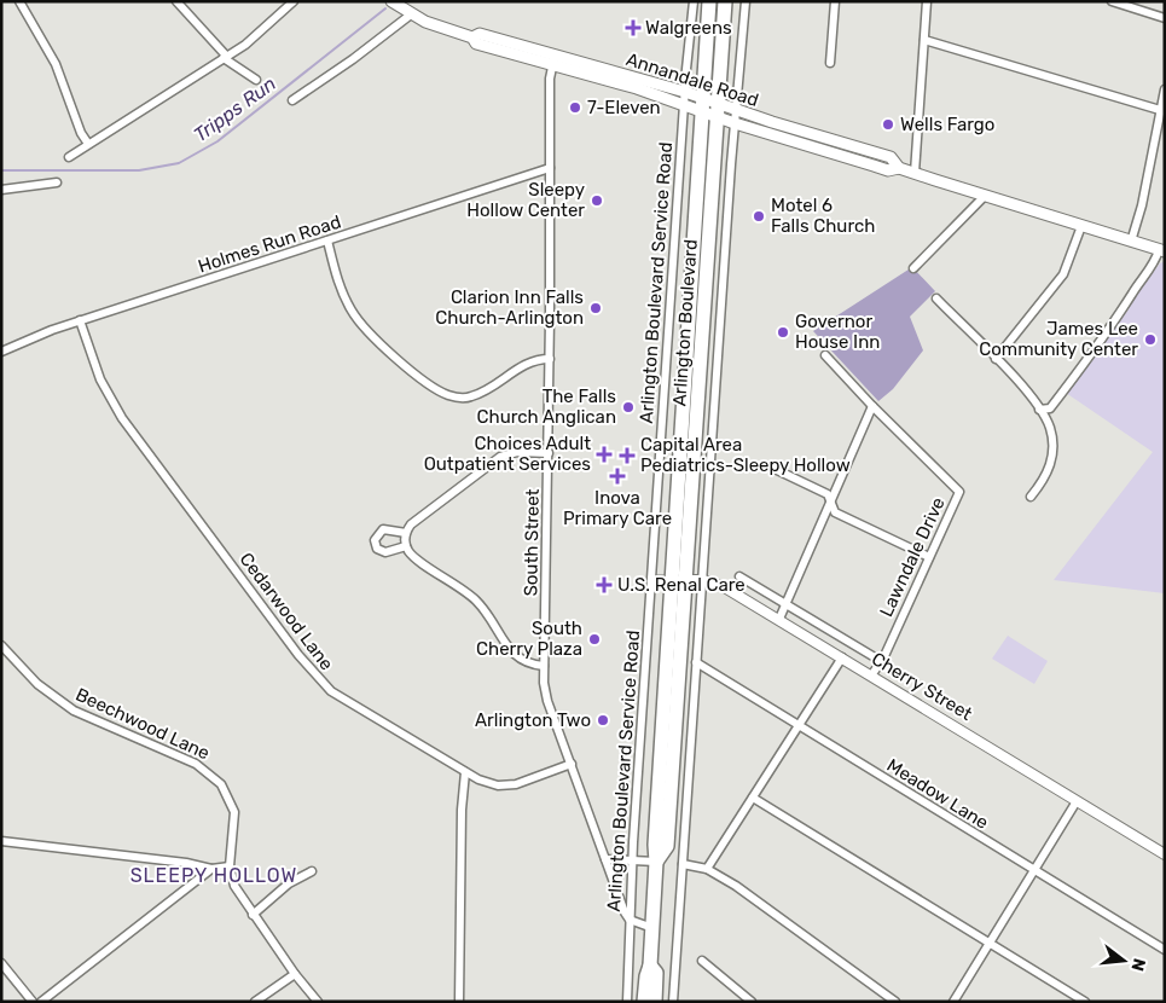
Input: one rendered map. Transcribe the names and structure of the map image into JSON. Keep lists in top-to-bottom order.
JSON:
{
  "streets": {
    "highway": ["Arlington Boulevard"],
    "main road": ["Annandale Road"],
    "street": [
      "Holmes Run Road",
      "Arlington Boulevard Service Road",
      "South Street",
      "Lawndale Drive",
      "Cedarwood Lane",
      "Cherry Street",
      "Beechwood Lane",
      "Meadow Lane"
    ]
  },
  "crossings": [
    ["Annandale Road", "Arlington Boulevard Service Road"],
    ["Annandale Road", "Arlington Boulevard"],
    ["Annandale Road", "South Street"],
    ["Holmes Run Road", "South Street"],
    ["Holmes Run Road", "Cedarwood Lane"],
    ["Arlington Boulevard Service Road", "South Street"],
    ["Arlington Boulevard Service Road", "Cherry Street"],
    ["Arlington Boulevard", "Cherry Street"],
    ["South Street", "Cedarwood Lane"],
    ["Lawndale Drive", "Cherry Street"]
  ],
  "districts": ["SLEEPY HOLLOW"],
  "water": ["Tripps Run"],
  "places": {
    "health": [
      "Walgreens",
      "Choices Adult Outpatient Services",
      "Capital Area Pediatrics-Sleepy Hollow",
      "Inova Primary Care",
      "U.S. Renal Care"
    ],
    "other": [
      "7-Eleven",
      "Wells Fargo",
      "Sleepy Hollow Center",
      "Motel 6 Falls Church",
      "Clarion Inn Falls Church-Arlington",
      "Governor House Inn",
      "James Lee Community Center",
      "The Falls Church Anglican",
      "South Cherry Plaza",
      "Arlington Two"
    ]
  },
  "north": "right"
}
